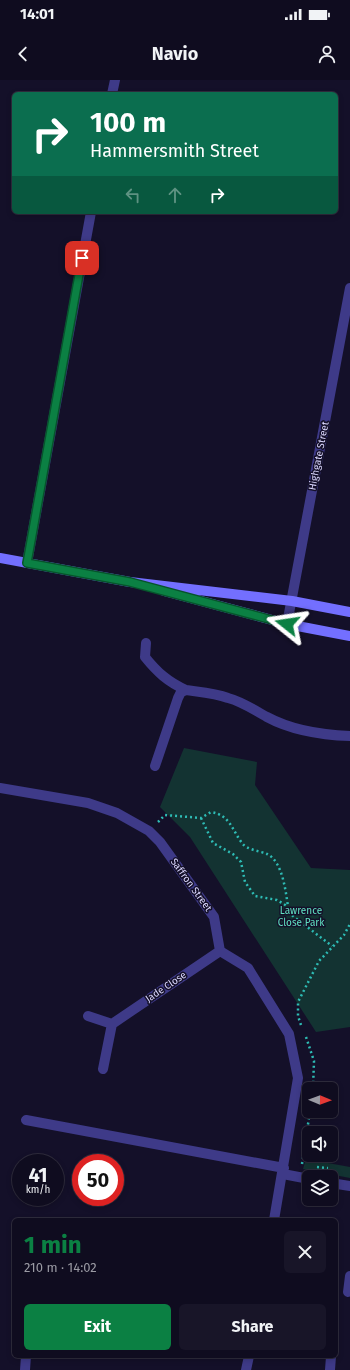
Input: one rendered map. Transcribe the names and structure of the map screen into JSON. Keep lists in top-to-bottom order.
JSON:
{
  "streets": {
    "street": ["Highgate Street", "Saffron Street", "Jade Close"]
  },
  "crossings": [
    ["Saffron Street", "Jade Close"]
  ],
  "parks": ["Lawrence Close Park"],
  "north": "right",
  "page": {
    "status": "14:01",
    "header": "Navio",
    "turn": ["100 m", "Hammersmith Street"],
    "speed": "41 km/h",
    "limit": "50",
    "heading": ["1 min", "210 m · 14:02"],
    "buttons": ["Exit", "Share"]
  }
}
